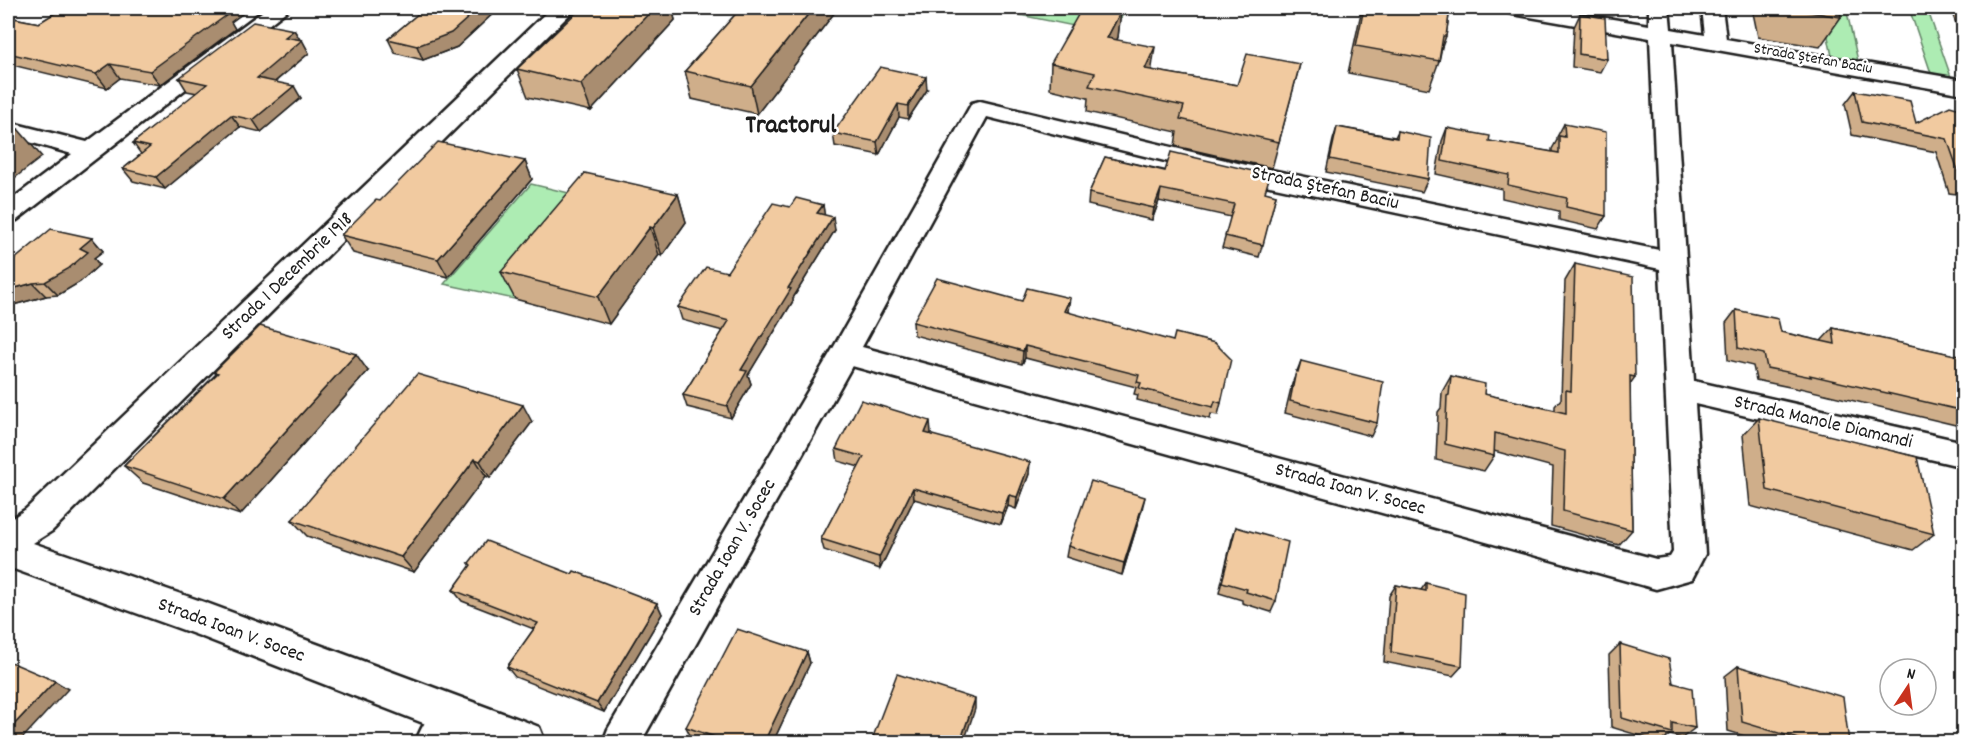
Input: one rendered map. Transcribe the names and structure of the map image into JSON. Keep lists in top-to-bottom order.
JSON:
{
  "streets": {
    "street": [
      "Strada Ștefan Baciu",
      "Strada 1 Decembrie 1918",
      "Strada Manole Diamandi",
      "Strada Ioan V. Socec"
    ]
  },
  "crossings": [
    ["Strada Ștefan Baciu", "Strada Ioan V. Socec"],
    ["Strada Manole Diamandi", "Strada Ioan V. Socec"]
  ],
  "districts": ["Tractorul"],
  "north": "top"
}
